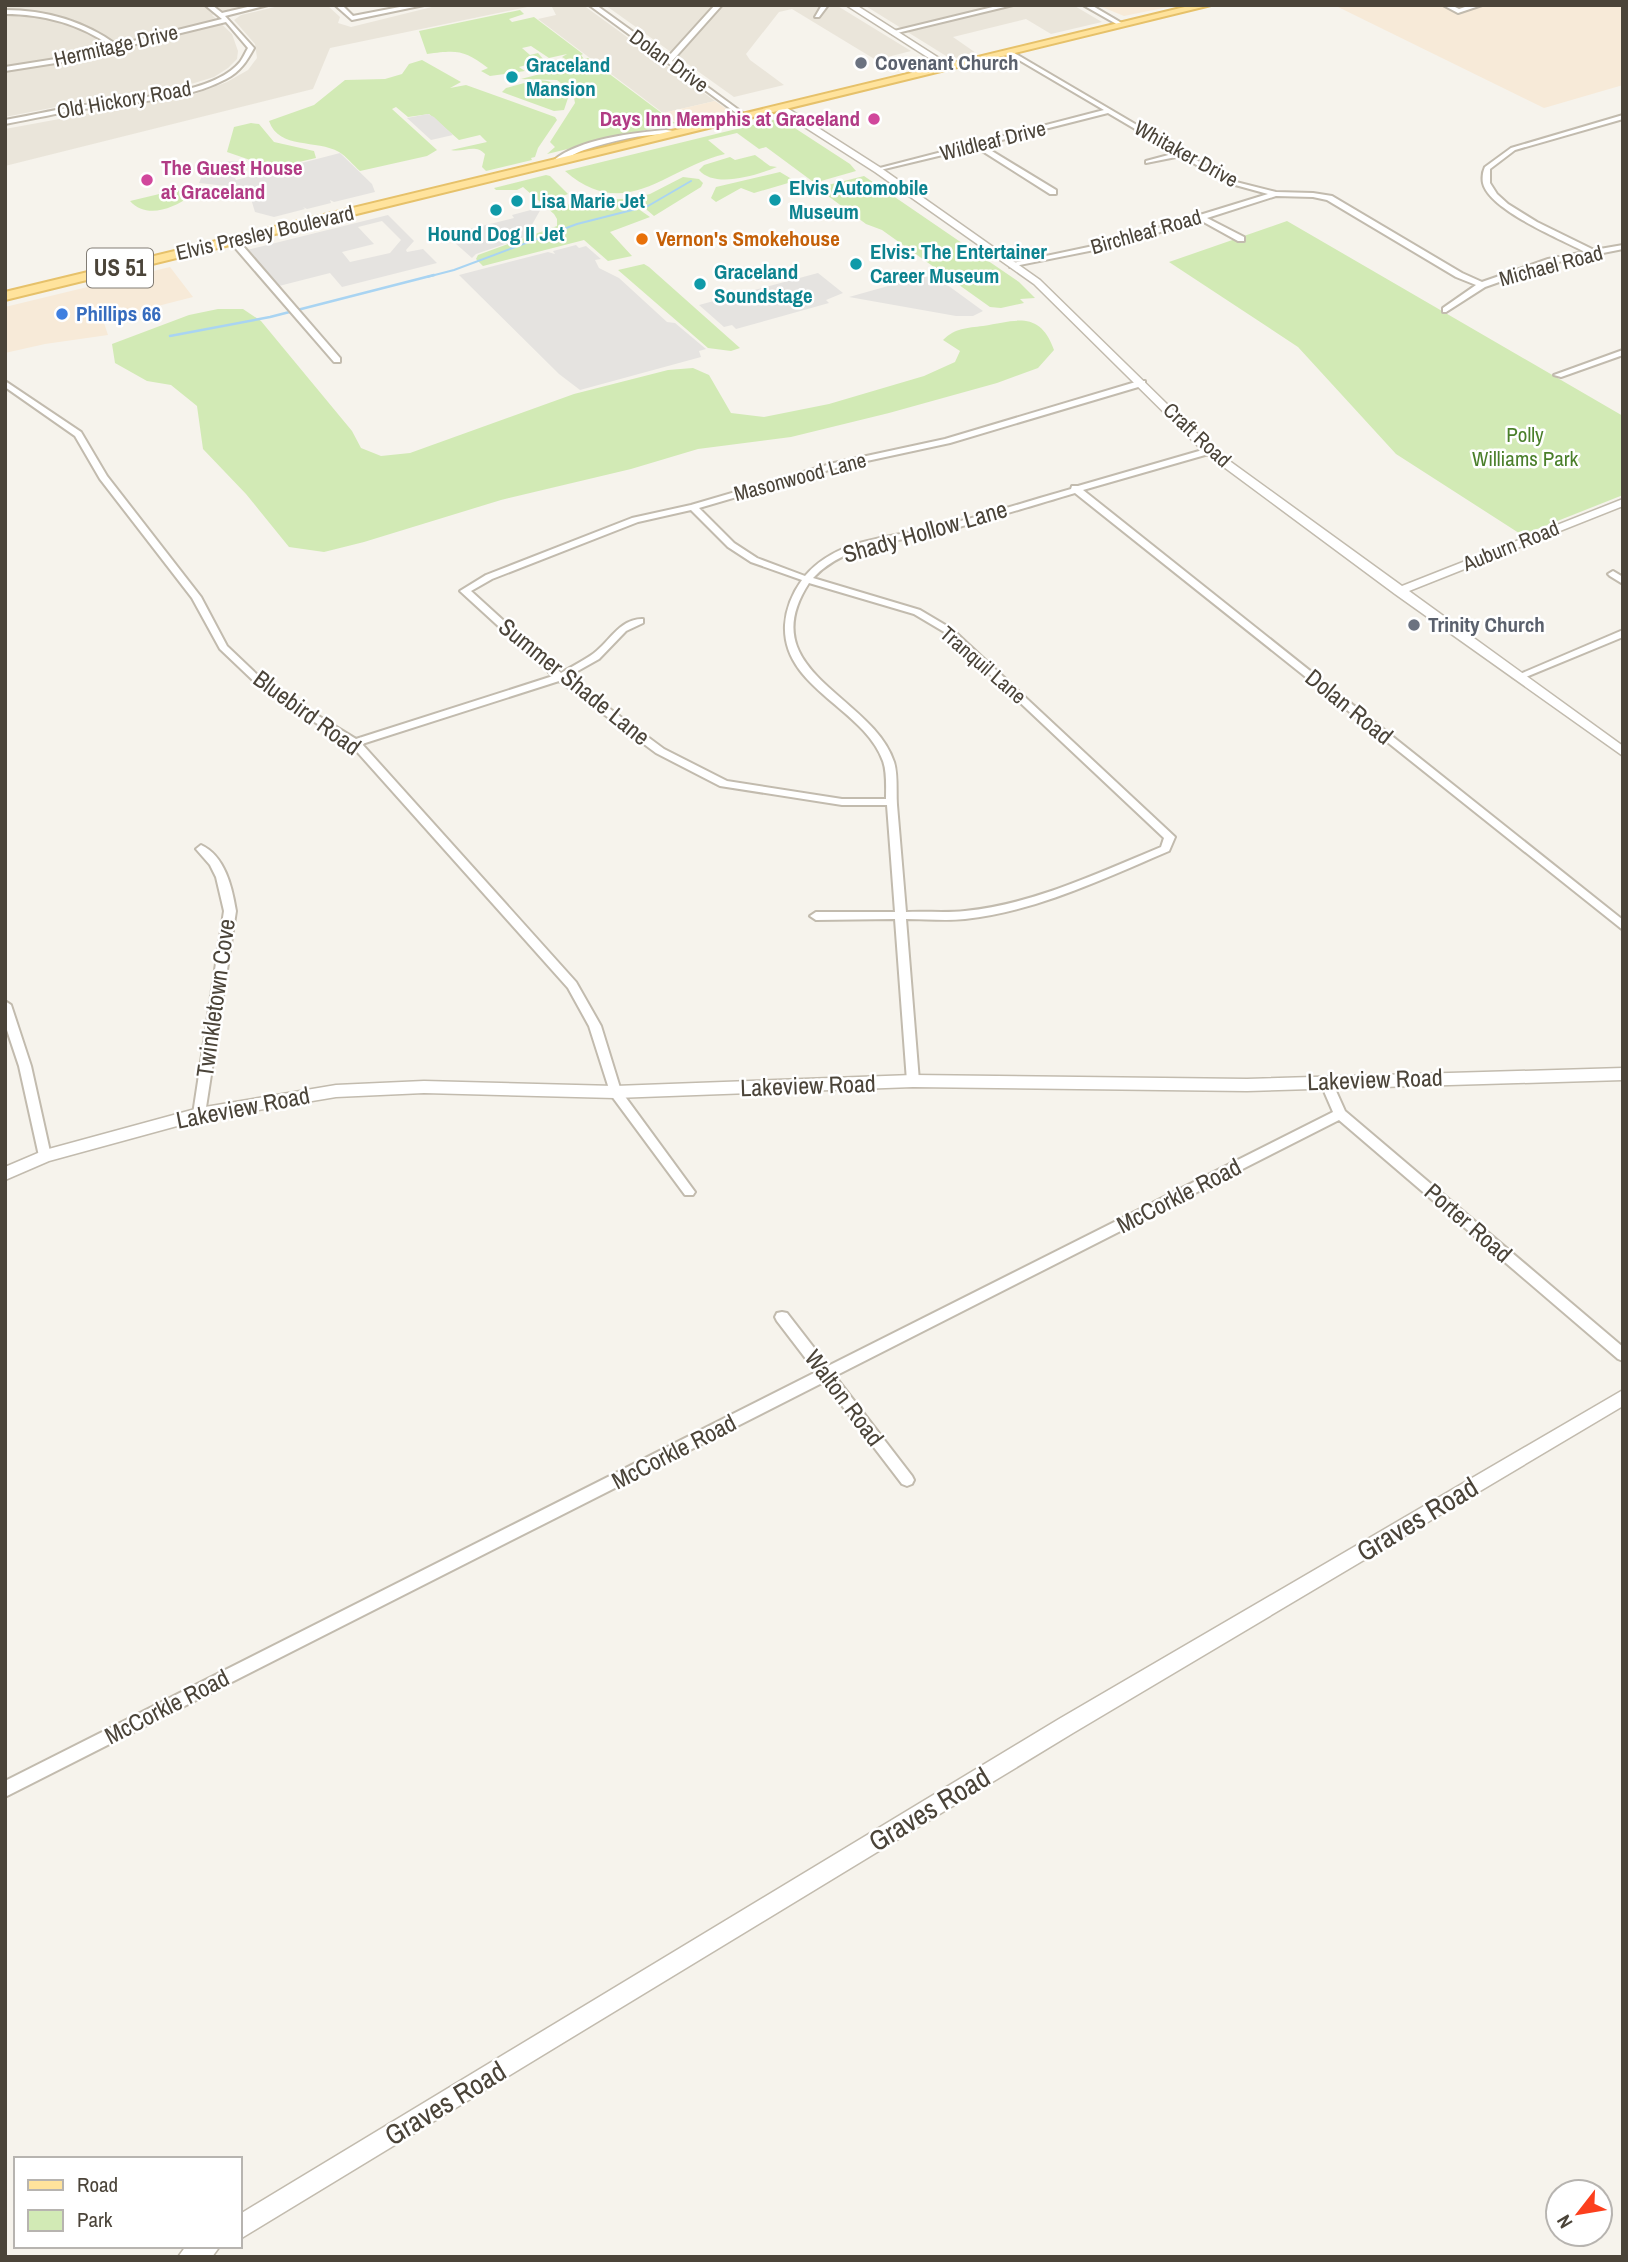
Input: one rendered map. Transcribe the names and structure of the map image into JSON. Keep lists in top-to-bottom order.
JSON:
{
  "streets": {
    "main road": ["Elvis Presley Boulevard", "US 51"],
    "street": [
      "Hermitage Drive",
      "Dolan Drive",
      "Old Hickory Road",
      "Wildleaf Drive",
      "Whitaker Drive",
      "Birchleaf Road",
      "Michael Road",
      "Craft Road",
      "Masonwood Lane",
      "Shady Hollow Lane",
      "Auburn Road",
      "Tranquil Lane",
      "Summer Shade Lane",
      "Dolan Road",
      "Bluebird Road",
      "Twinkletown Cove",
      "Lakeview Road",
      "McCorkle Road",
      "Porter Road",
      "Walton Road",
      "Graves Road"
    ]
  },
  "crossings": [
    ["Hermitage Drive", "Old Hickory Road"],
    ["Dolan Drive", "Elvis Presley Boulevard"],
    ["Wildleaf Drive", "Whitaker Drive"],
    ["Wildleaf Drive", "Craft Road"],
    ["Whitaker Drive", "Birchleaf Road"],
    ["Whitaker Drive", "Elvis Presley Boulevard"],
    ["Whitaker Drive", "Michael Road"],
    ["Birchleaf Road", "Craft Road"],
    ["Elvis Presley Boulevard", "Craft Road"],
    ["Craft Road", "Masonwood Lane"],
    ["Craft Road", "Shady Hollow Lane"],
    ["Craft Road", "Auburn Road"],
    ["Masonwood Lane", "Tranquil Lane"],
    ["Masonwood Lane", "Summer Shade Lane"],
    ["Shady Hollow Lane", "Tranquil Lane"],
    ["Shady Hollow Lane", "Summer Shade Lane"],
    ["Shady Hollow Lane", "Dolan Road"],
    ["Shady Hollow Lane", "Lakeview Road"],
    ["Bluebird Road", "Lakeview Road"],
    ["Twinkletown Cove", "Lakeview Road"],
    ["Lakeview Road", "Porter Road"],
    ["McCorkle Road", "Porter Road"],
    ["McCorkle Road", "Walton Road"]
  ],
  "parks": ["Polly Williams Park"],
  "places": [
    "Covenant Church",
    "Graceland Mansion",
    "Days Inn Memphis at Graceland",
    "The Guest House at Graceland",
    "Elvis Automobile Museum",
    "Lisa Marie Jet",
    "Hound Dog II Jet",
    "Vernon's Smokehouse",
    "Elvis: The Entertainer Career Museum",
    "Graceland Soundstage",
    "Phillips 66",
    "Trinity Church"
  ],
  "legend": ["Road", "Park"],
  "north": "bottom left"
}
